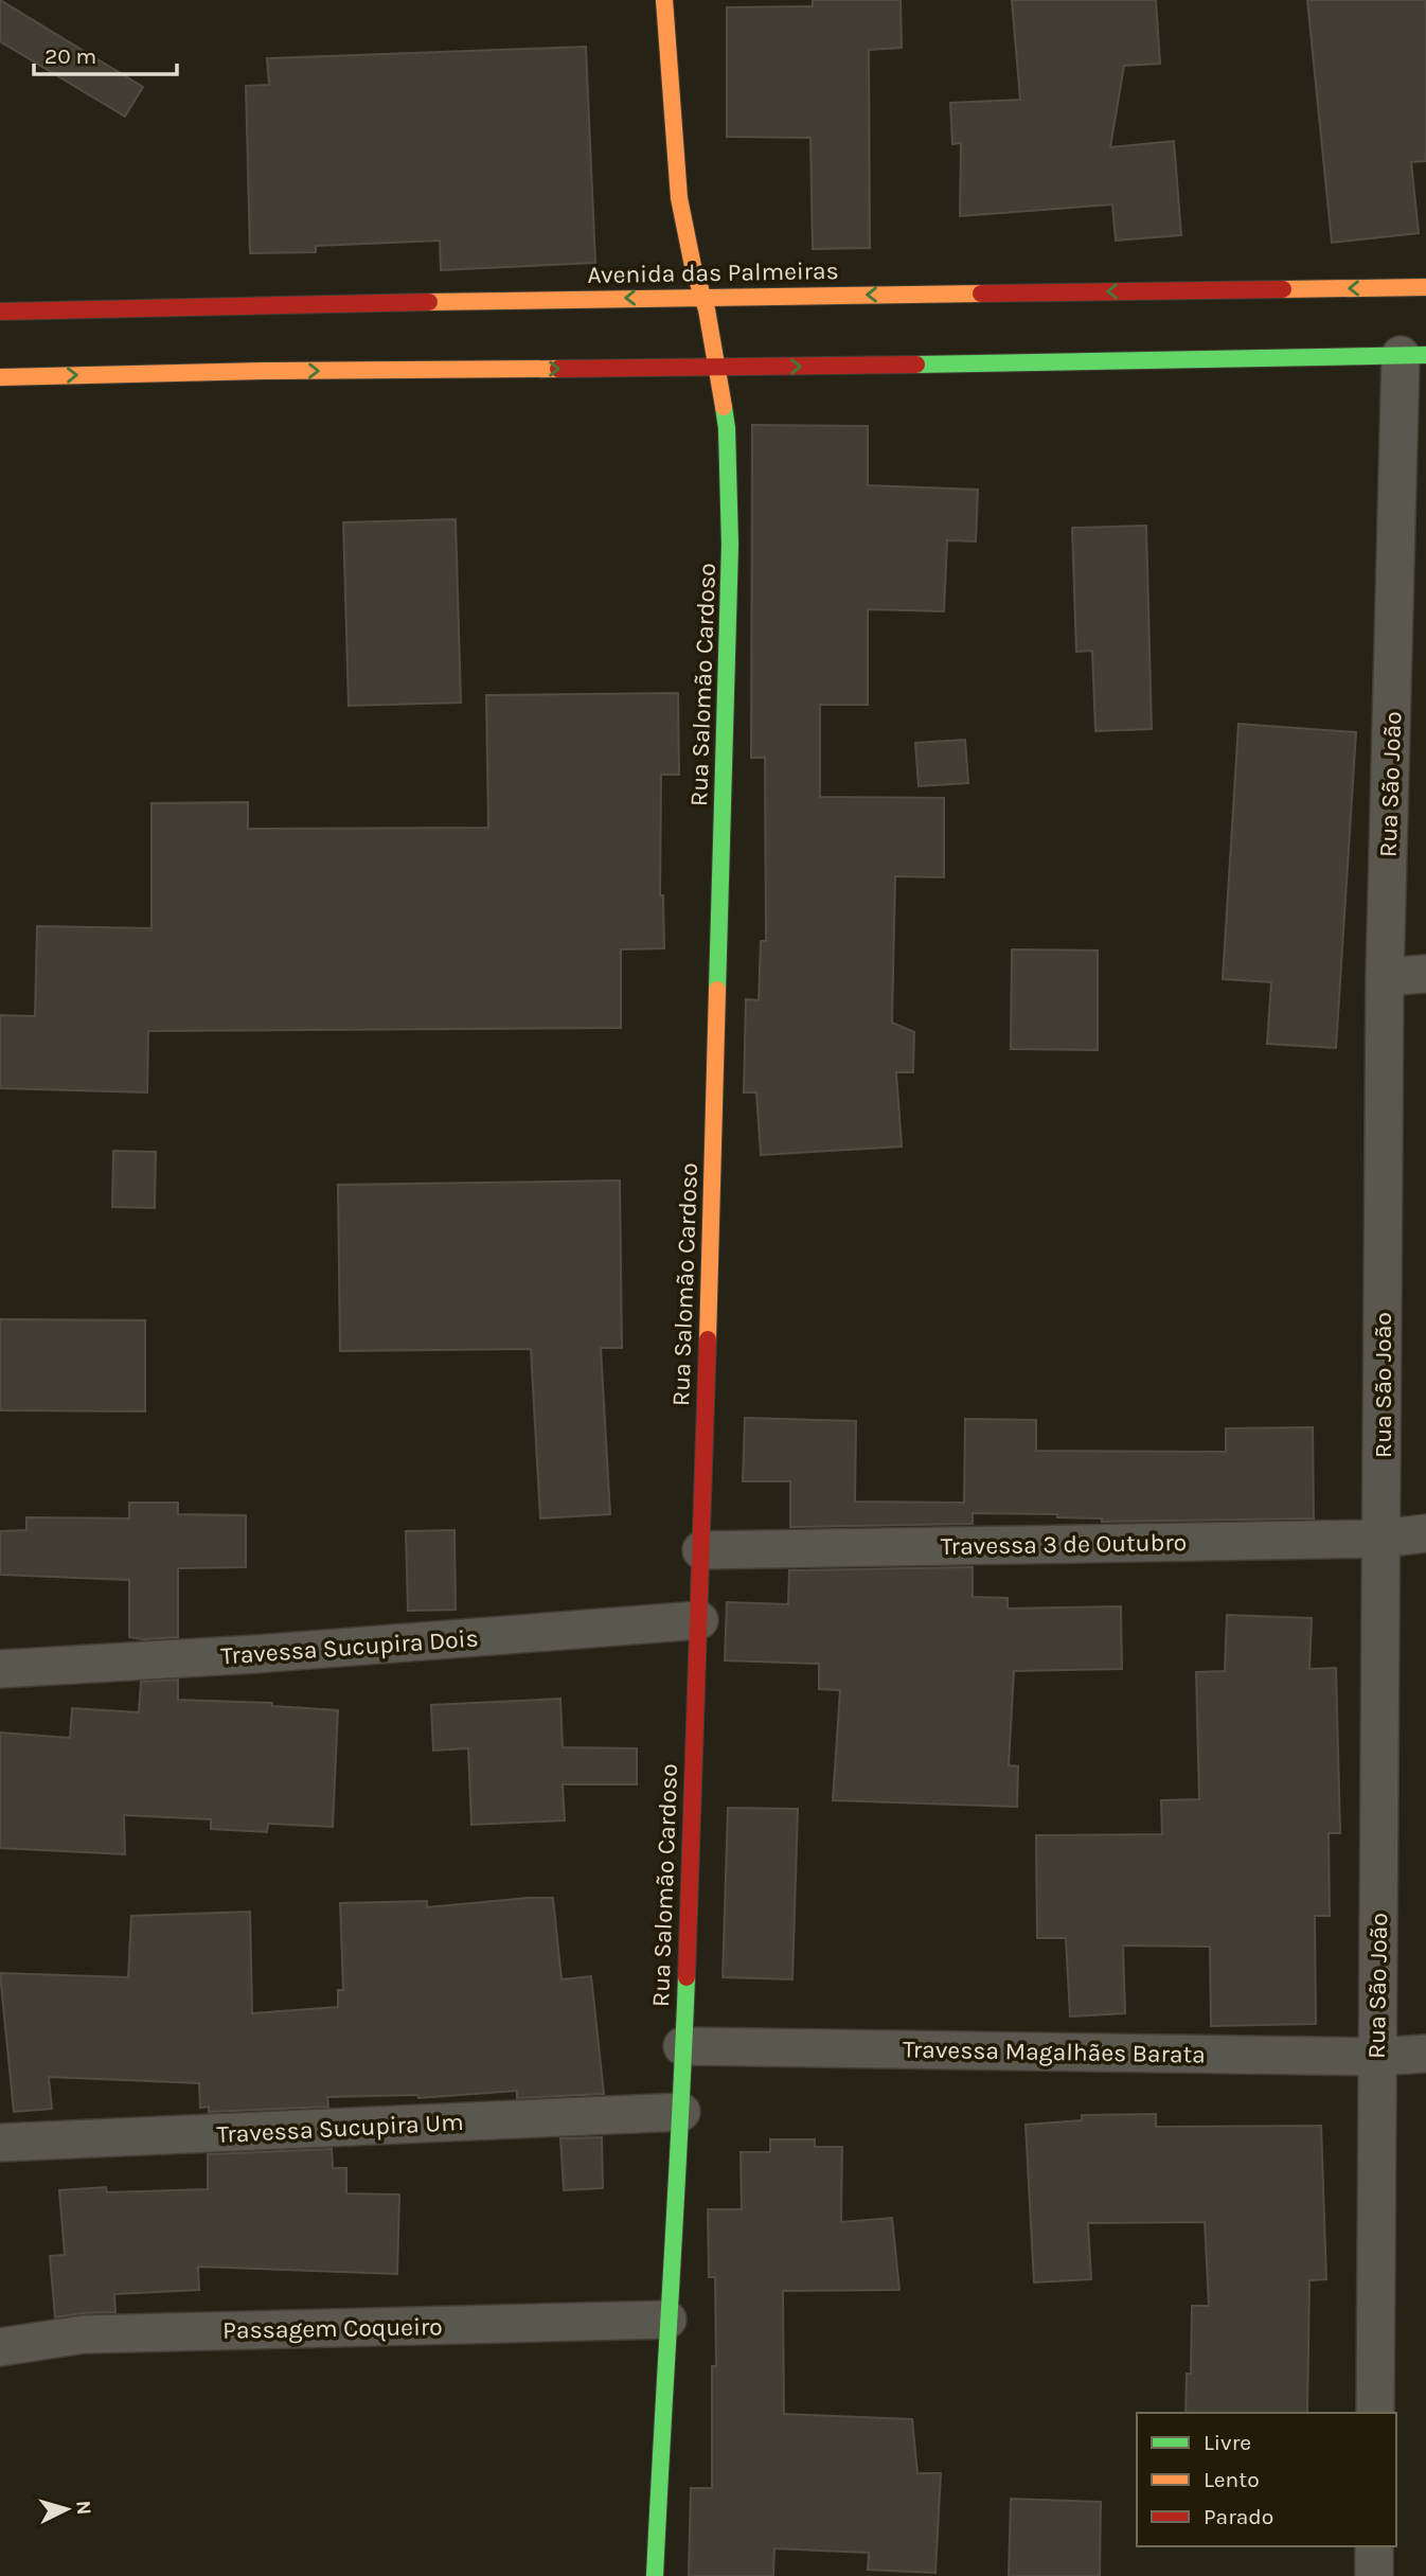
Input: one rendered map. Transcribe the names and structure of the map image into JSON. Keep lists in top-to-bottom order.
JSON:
{
  "streets": {
    "main road": ["Avenida das Palmeiras", "Rua Salomão Cardoso"],
    "street": [
      "Rua São João",
      "Travessa 3 de Outubro",
      "Travessa Sucupira Dois",
      "Travessa Magalhães Barata",
      "Travessa Sucupira Um",
      "Passagem Coqueiro"
    ]
  },
  "crossings": [
    ["Avenida das Palmeiras", "Rua Salomão Cardoso"],
    ["Rua Salomão Cardoso", "Travessa 3 de Outubro"],
    ["Rua Salomão Cardoso", "Travessa Sucupira Dois"],
    ["Rua Salomão Cardoso", "Travessa Magalhães Barata"],
    ["Rua Salomão Cardoso", "Travessa Sucupira Um"],
    ["Rua Salomão Cardoso", "Passagem Coqueiro"],
    ["Rua São João", "Travessa 3 de Outubro"],
    ["Rua São João", "Travessa Magalhães Barata"]
  ],
  "legend": ["Livre", "Lento", "Parado"],
  "scale_bar": "20 m",
  "north": "right"
}
